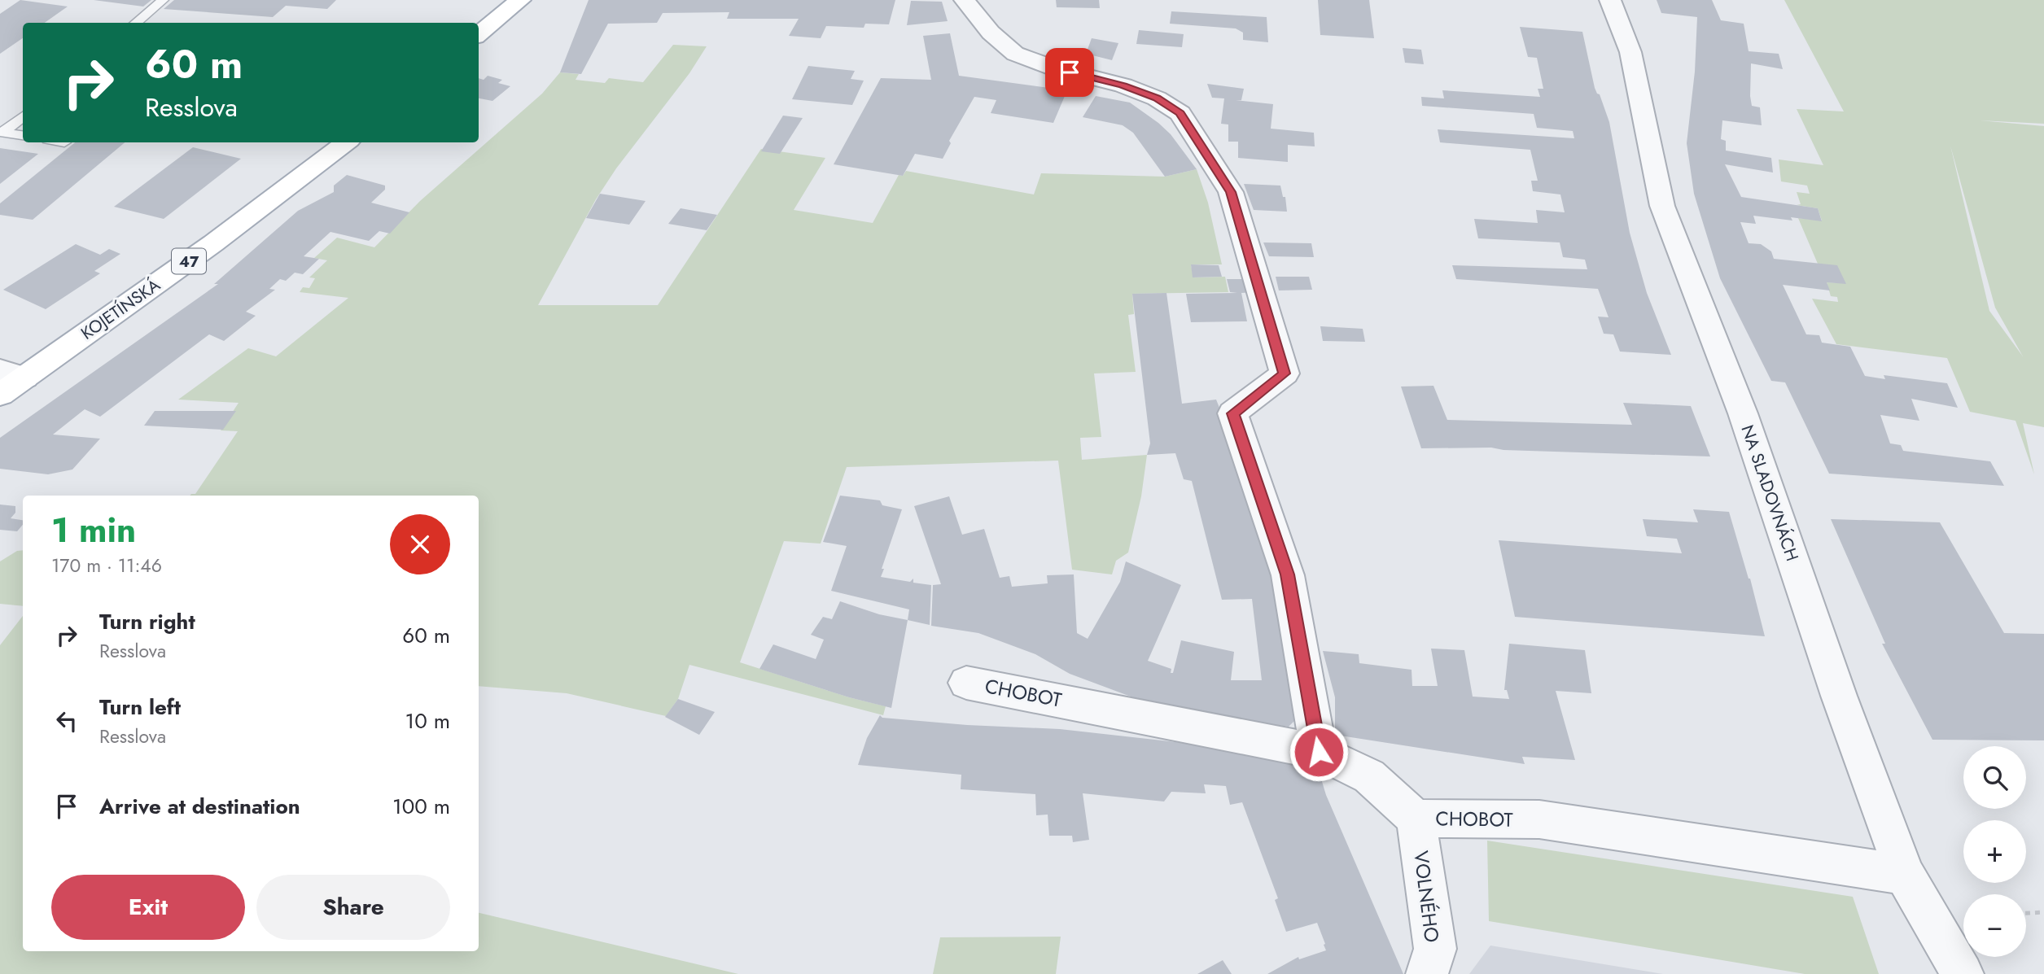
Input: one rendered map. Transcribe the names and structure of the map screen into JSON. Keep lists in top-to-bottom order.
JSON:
{
  "streets": {
    "main road": ["47", "KOJETÍNSKÁ"],
    "street": ["NA SLADOVNÁCH", "CHOBOT", "VOLNÉHO"]
  },
  "crossings": [
    ["NA SLADOVNÁCH", "CHOBOT"],
    ["CHOBOT", "VOLNÉHO"]
  ],
  "page": {
    "turn": ["60 m", "Resslova"],
    "heading": ["1 min", "170 m · 11:46"],
    "list": [
      {
        "name": "Turn right",
        "note": "Resslova",
        "value": "60 m"
      },
      {
        "name": "Turn left",
        "note": "Resslova",
        "value": "10 m"
      },
      {
        "name": "Arrive at destination",
        "value": "100 m"
      }
    ],
    "map_buttons": ["+", "−"],
    "buttons": ["Exit", "Share"]
  }
}
